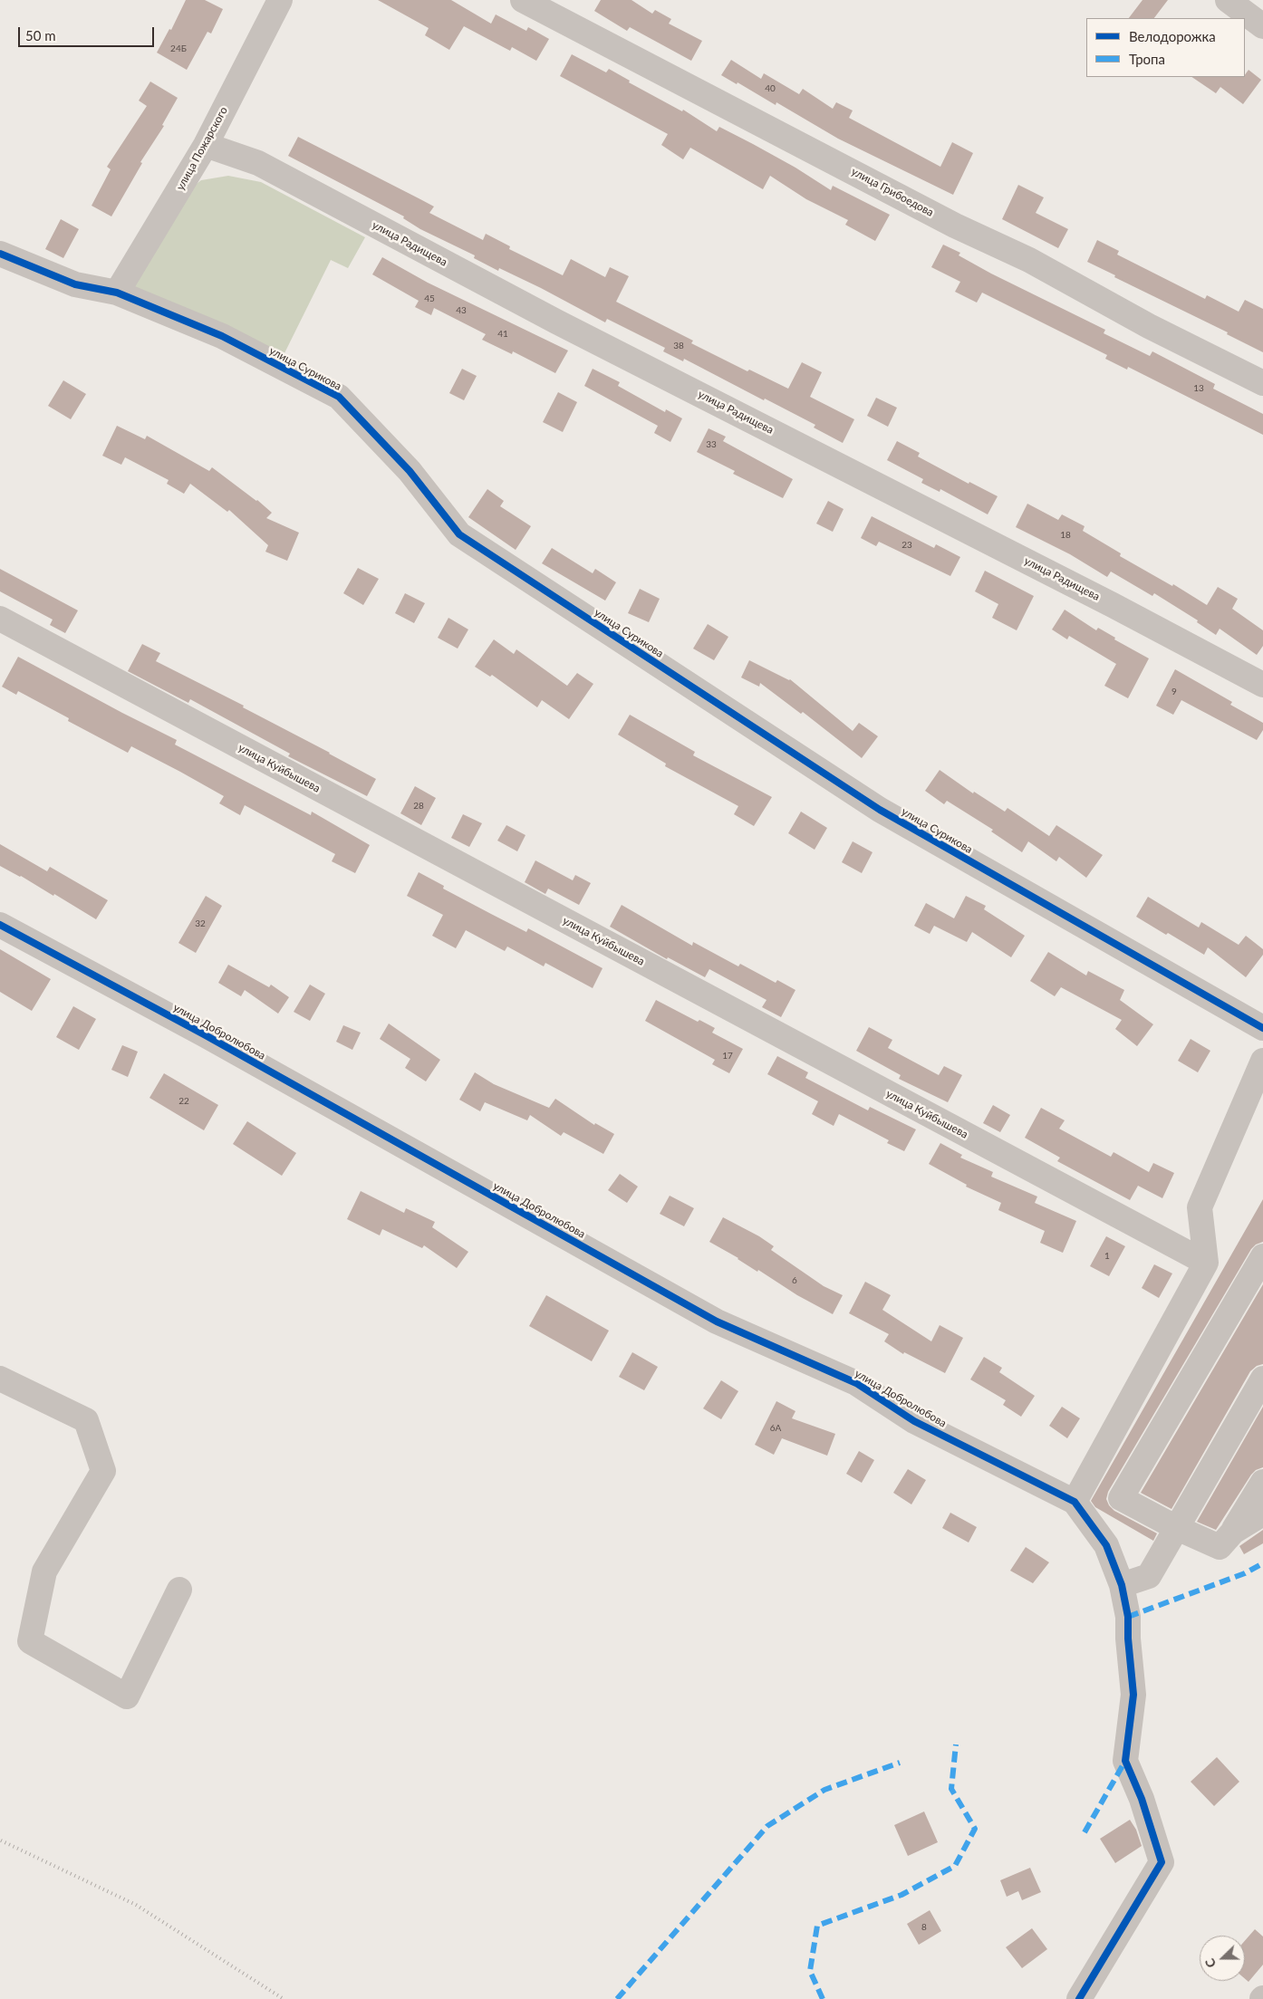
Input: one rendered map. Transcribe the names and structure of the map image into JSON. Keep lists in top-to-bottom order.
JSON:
{
  "streets": {
    "street": [
      "улица Пожарского",
      "улица Грибоедова",
      "улица Радищева",
      "улица Сурикова",
      "улица Куйбышева",
      "улица Добролюбова"
    ]
  },
  "crossings": [
    ["улица Пожарского", "улица Радищева"],
    ["улица Пожарского", "улица Сурикова"]
  ],
  "house_numbers": [
    "24Б",
    "40",
    "45",
    "43",
    "41",
    "38",
    "13",
    "33",
    "18",
    "23",
    "9",
    "28",
    "32",
    "17",
    "22",
    "1",
    "6",
    "6А",
    "8"
  ],
  "legend": ["Велодорожка", "Тропа"],
  "scale_bar": "50 m",
  "north": "left"
}
